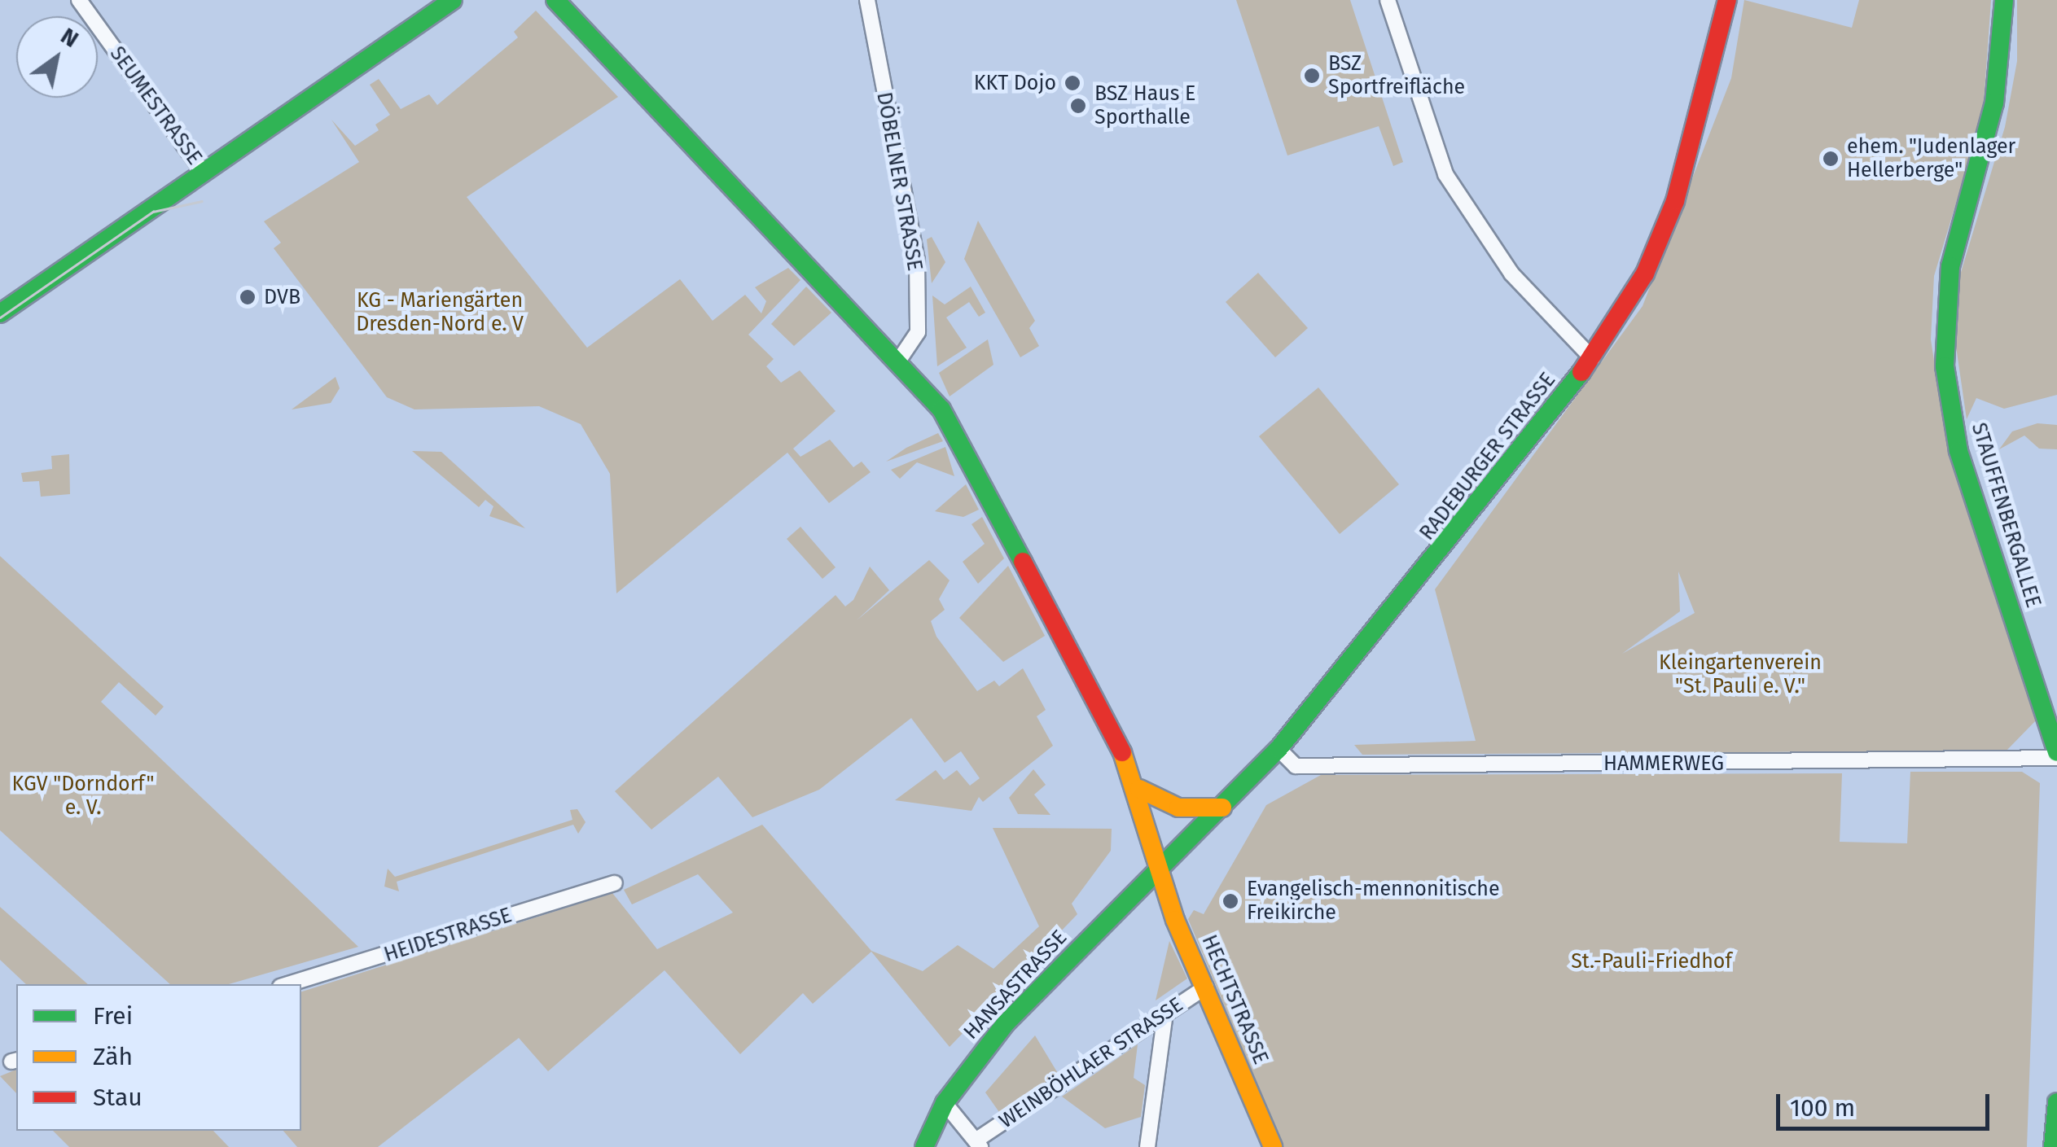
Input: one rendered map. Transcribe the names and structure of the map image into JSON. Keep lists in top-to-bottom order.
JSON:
{
  "streets": {
    "main road": [
      "RADEBURGER STRASSE",
      "STAUFFENBERGALLEE",
      "HANSASTRASSE",
      "HECHTSTRASSE"
    ],
    "street": [
      "SEUMESTRASSE",
      "DÖBELNER STRASSE",
      "HAMMERWEG",
      "HEIDESTRASSE",
      "WEINBÖHLAER STRASSE"
    ]
  },
  "crossings": [
    ["DÖBELNER STRASSE", "HECHTSTRASSE"],
    ["RADEBURGER STRASSE", "HAMMERWEG"],
    ["RADEBURGER STRASSE", "HANSASTRASSE"],
    ["RADEBURGER STRASSE", "HECHTSTRASSE"],
    ["STAUFFENBERGALLEE", "HAMMERWEG"],
    ["HANSASTRASSE", "HECHTSTRASSE"],
    ["HANSASTRASSE", "WEINBÖHLAER STRASSE"],
    ["HECHTSTRASSE", "WEINBÖHLAER STRASSE"]
  ],
  "parks": [
    "KG - Mariengärten Dresden-Nord e. V",
    "Kleingartenverein \"St. Pauli e. V.\"",
    "KGV \"Dorndorf\" e. V.",
    "St.-Pauli-Friedhof"
  ],
  "places": [
    "BSZ Sportfreifläche",
    "KKT Dojo",
    "BSZ Haus E Sporthalle",
    "ehem. \"Judenlager Hellerberge\"",
    "DVB",
    "Evangelisch-mennonitische Freikirche"
  ],
  "legend": ["Frei", "Zäh", "Stau"],
  "scale_bar": "100 m",
  "north": "top right"
}
